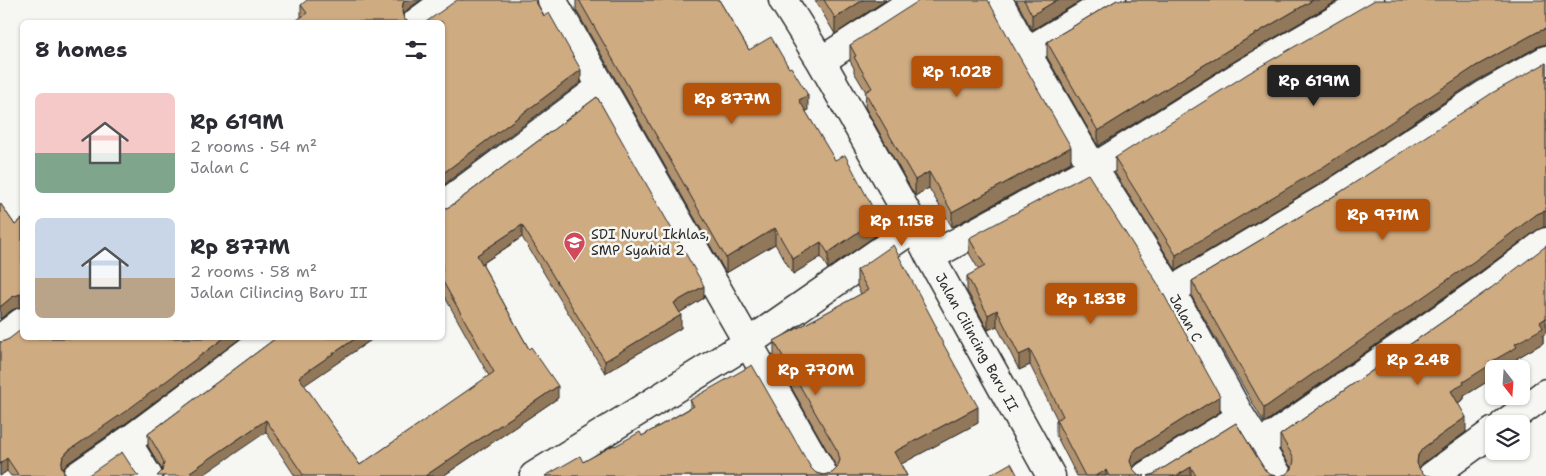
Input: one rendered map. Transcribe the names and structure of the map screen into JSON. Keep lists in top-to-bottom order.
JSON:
{
  "streets": {
    "street": ["Jalan C", "Jalan Cilincing Baru II"]
  },
  "places": {
    "school or university": ["SDI Nurul Ikhlas, SMP Syahid 2"]
  },
  "north": "bottom",
  "page": {
    "heading": "8 homes",
    "price": [
      "Rp 1.02B",
      "Rp 619M",
      "Rp 877M",
      "Rp 971M",
      "Rp 1.15B",
      "Rp 1.83B",
      "Rp 2.4B",
      "Rp 770M"
    ],
    "list": [
      {
        "name": "Rp 619M",
        "note": "2 rooms · 54 m² · Jalan C"
      },
      {
        "name": "Rp 877M",
        "note": "2 rooms · 58 m² · Jalan Cilincing Baru II"
      }
    ]
  }
}
